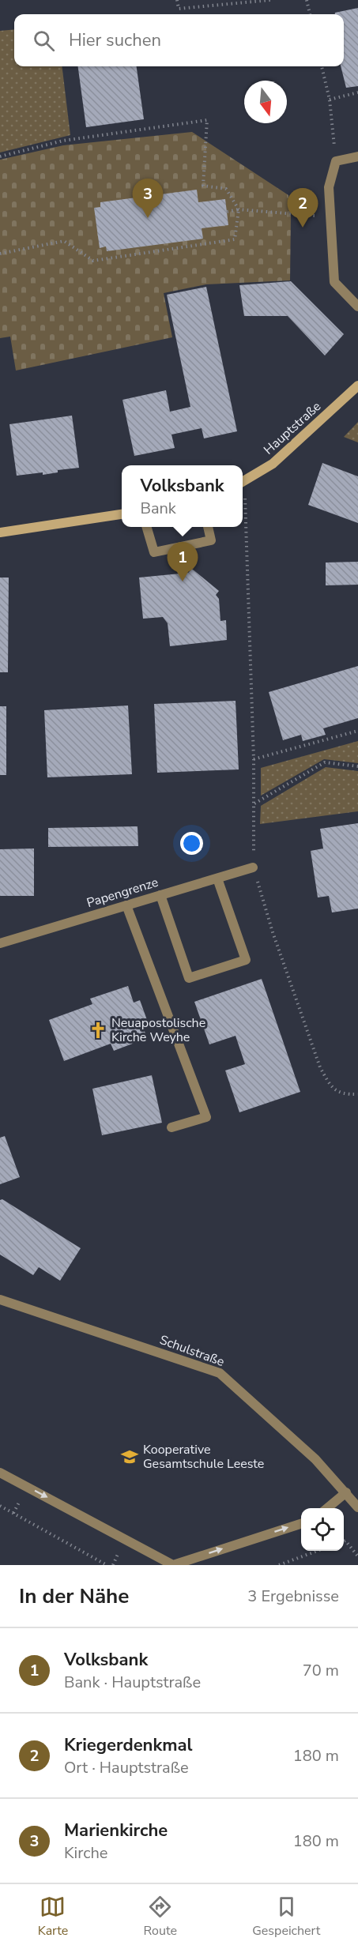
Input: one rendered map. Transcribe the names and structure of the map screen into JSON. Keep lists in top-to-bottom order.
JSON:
{
  "streets": {
    "main road": ["Hauptstraße"],
    "street": ["Papengrenze", "Schulstraße"]
  },
  "places": {
    "church": ["Neuapostolische Kirche Weyhe"],
    "school or university": ["Kooperative Gesamtschule Leeste"]
  },
  "north": "bottom",
  "page": {
    "search": "Hier suchen",
    "pins": ["3", "2", "1"],
    "popup": ["Volksbank", "Bank"],
    "heading": ["In der Nähe", "3 Ergebnisse"],
    "list": [
      {
        "mark": "1",
        "name": "Volksbank",
        "note": "Bank · Hauptstraße",
        "value": "70 m"
      },
      {
        "mark": "2",
        "name": "Kriegerdenkmal",
        "note": "Ort · Hauptstraße",
        "value": "180 m"
      },
      {
        "mark": "3",
        "name": "Marienkirche",
        "note": "Kirche",
        "value": "180 m"
      }
    ],
    "nav": ["Karte", "Route", "Gespeichert"]
  }
}
